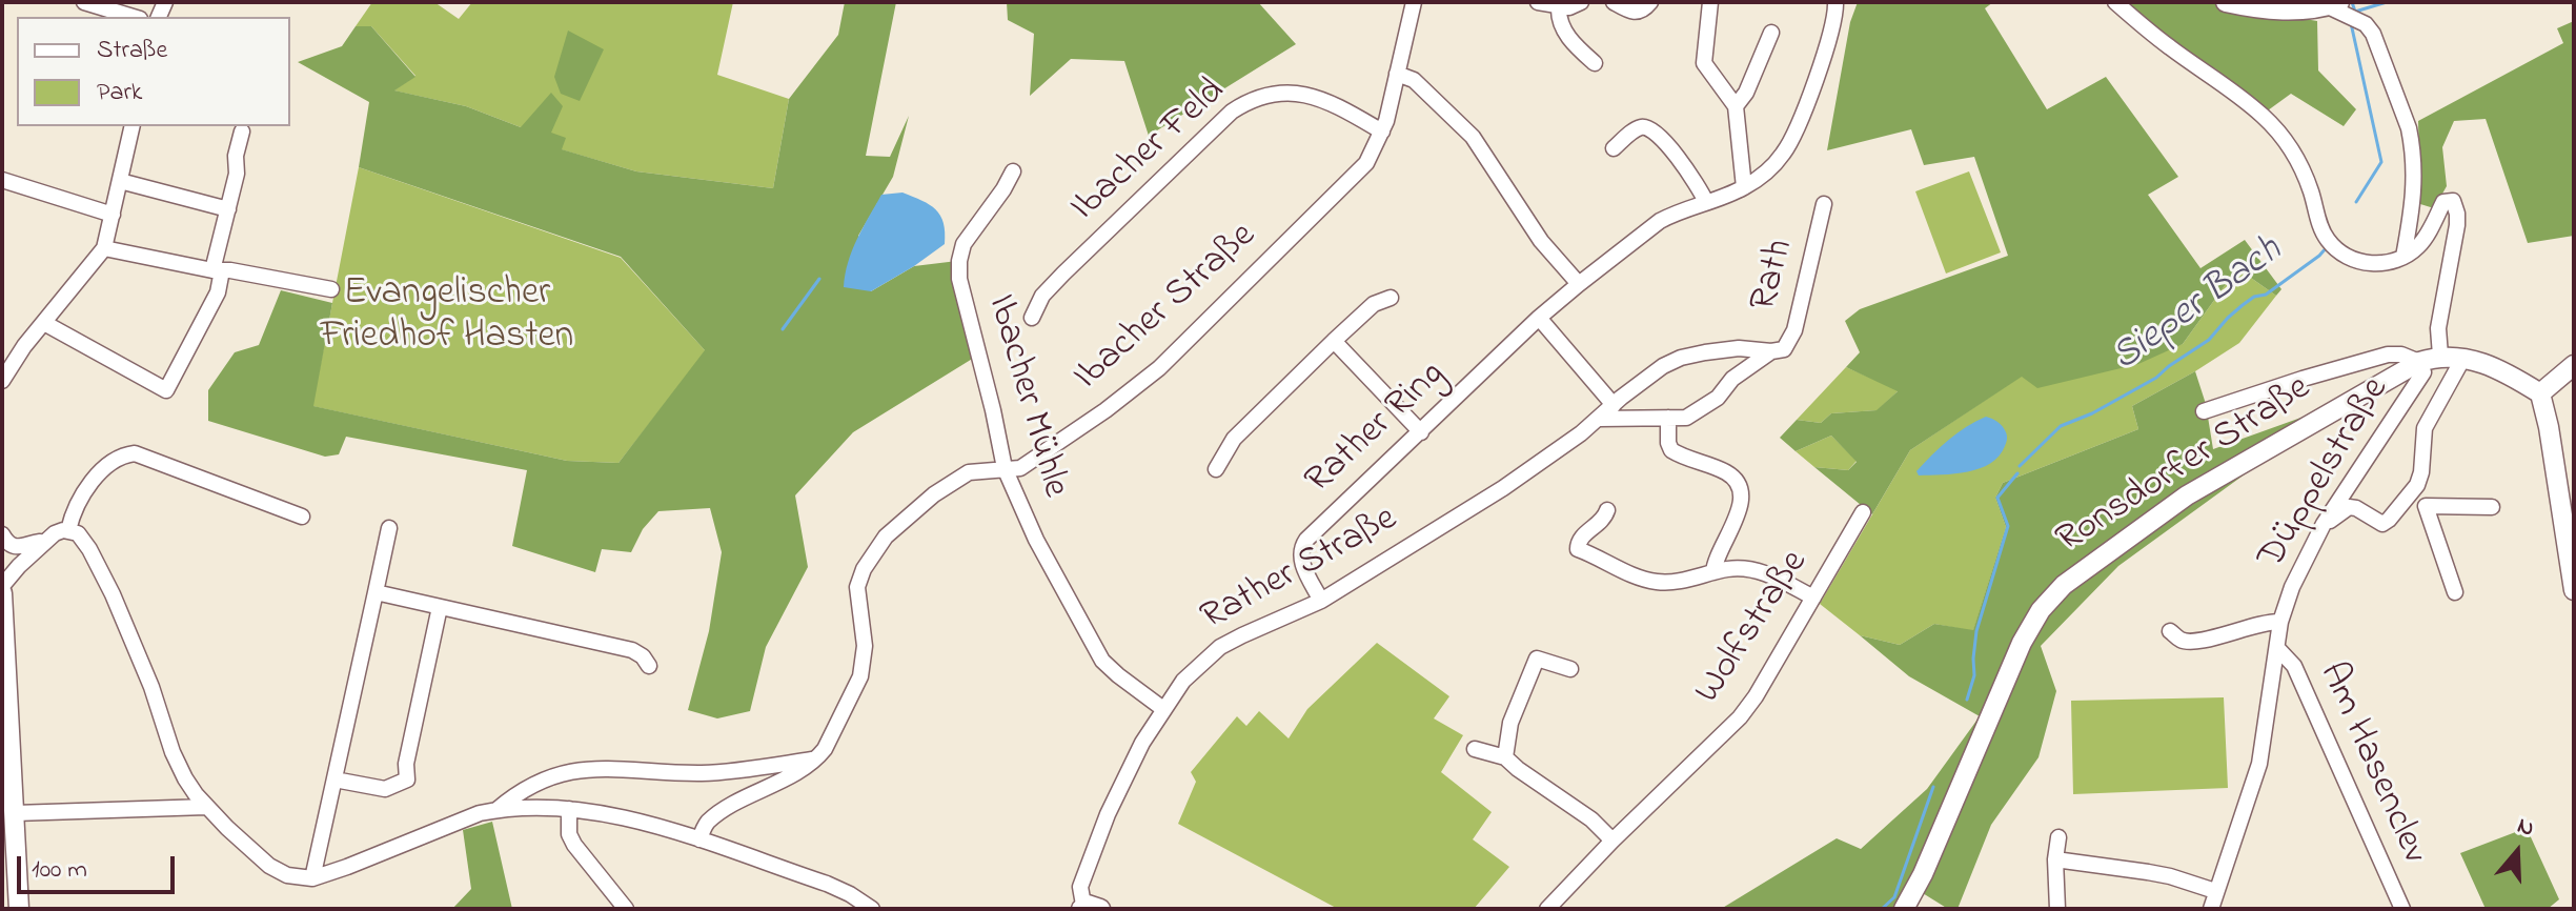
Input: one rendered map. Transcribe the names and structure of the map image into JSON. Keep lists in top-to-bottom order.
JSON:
{
  "streets": {
    "main road": ["Ronsdorfer Straße"],
    "street": [
      "Ibacher Feld",
      "Rath",
      "Ibacher Straße",
      "Ibacher Mühle",
      "Rather Ring",
      "Düppelstraße",
      "Rather Straße",
      "Wolfstraße",
      "Am Hasenclev"
    ]
  },
  "crossings": [
    ["Ibacher Feld", "Ibacher Straße"],
    ["Rath", "Rather Straße"],
    ["Ibacher Straße", "Ibacher Mühle"],
    ["Ibacher Mühle", "Rather Straße"],
    ["Rather Ring", "Rather Straße"],
    ["Ronsdorfer Straße", "Düppelstraße"],
    ["Düppelstraße", "Am Hasenclev"]
  ],
  "water": ["Sieper Bach"],
  "parks": ["Evangelischer Friedhof Hasten"],
  "legend": ["Straße", "Park"],
  "scale_bar": "100 m",
  "north": "top"
}
